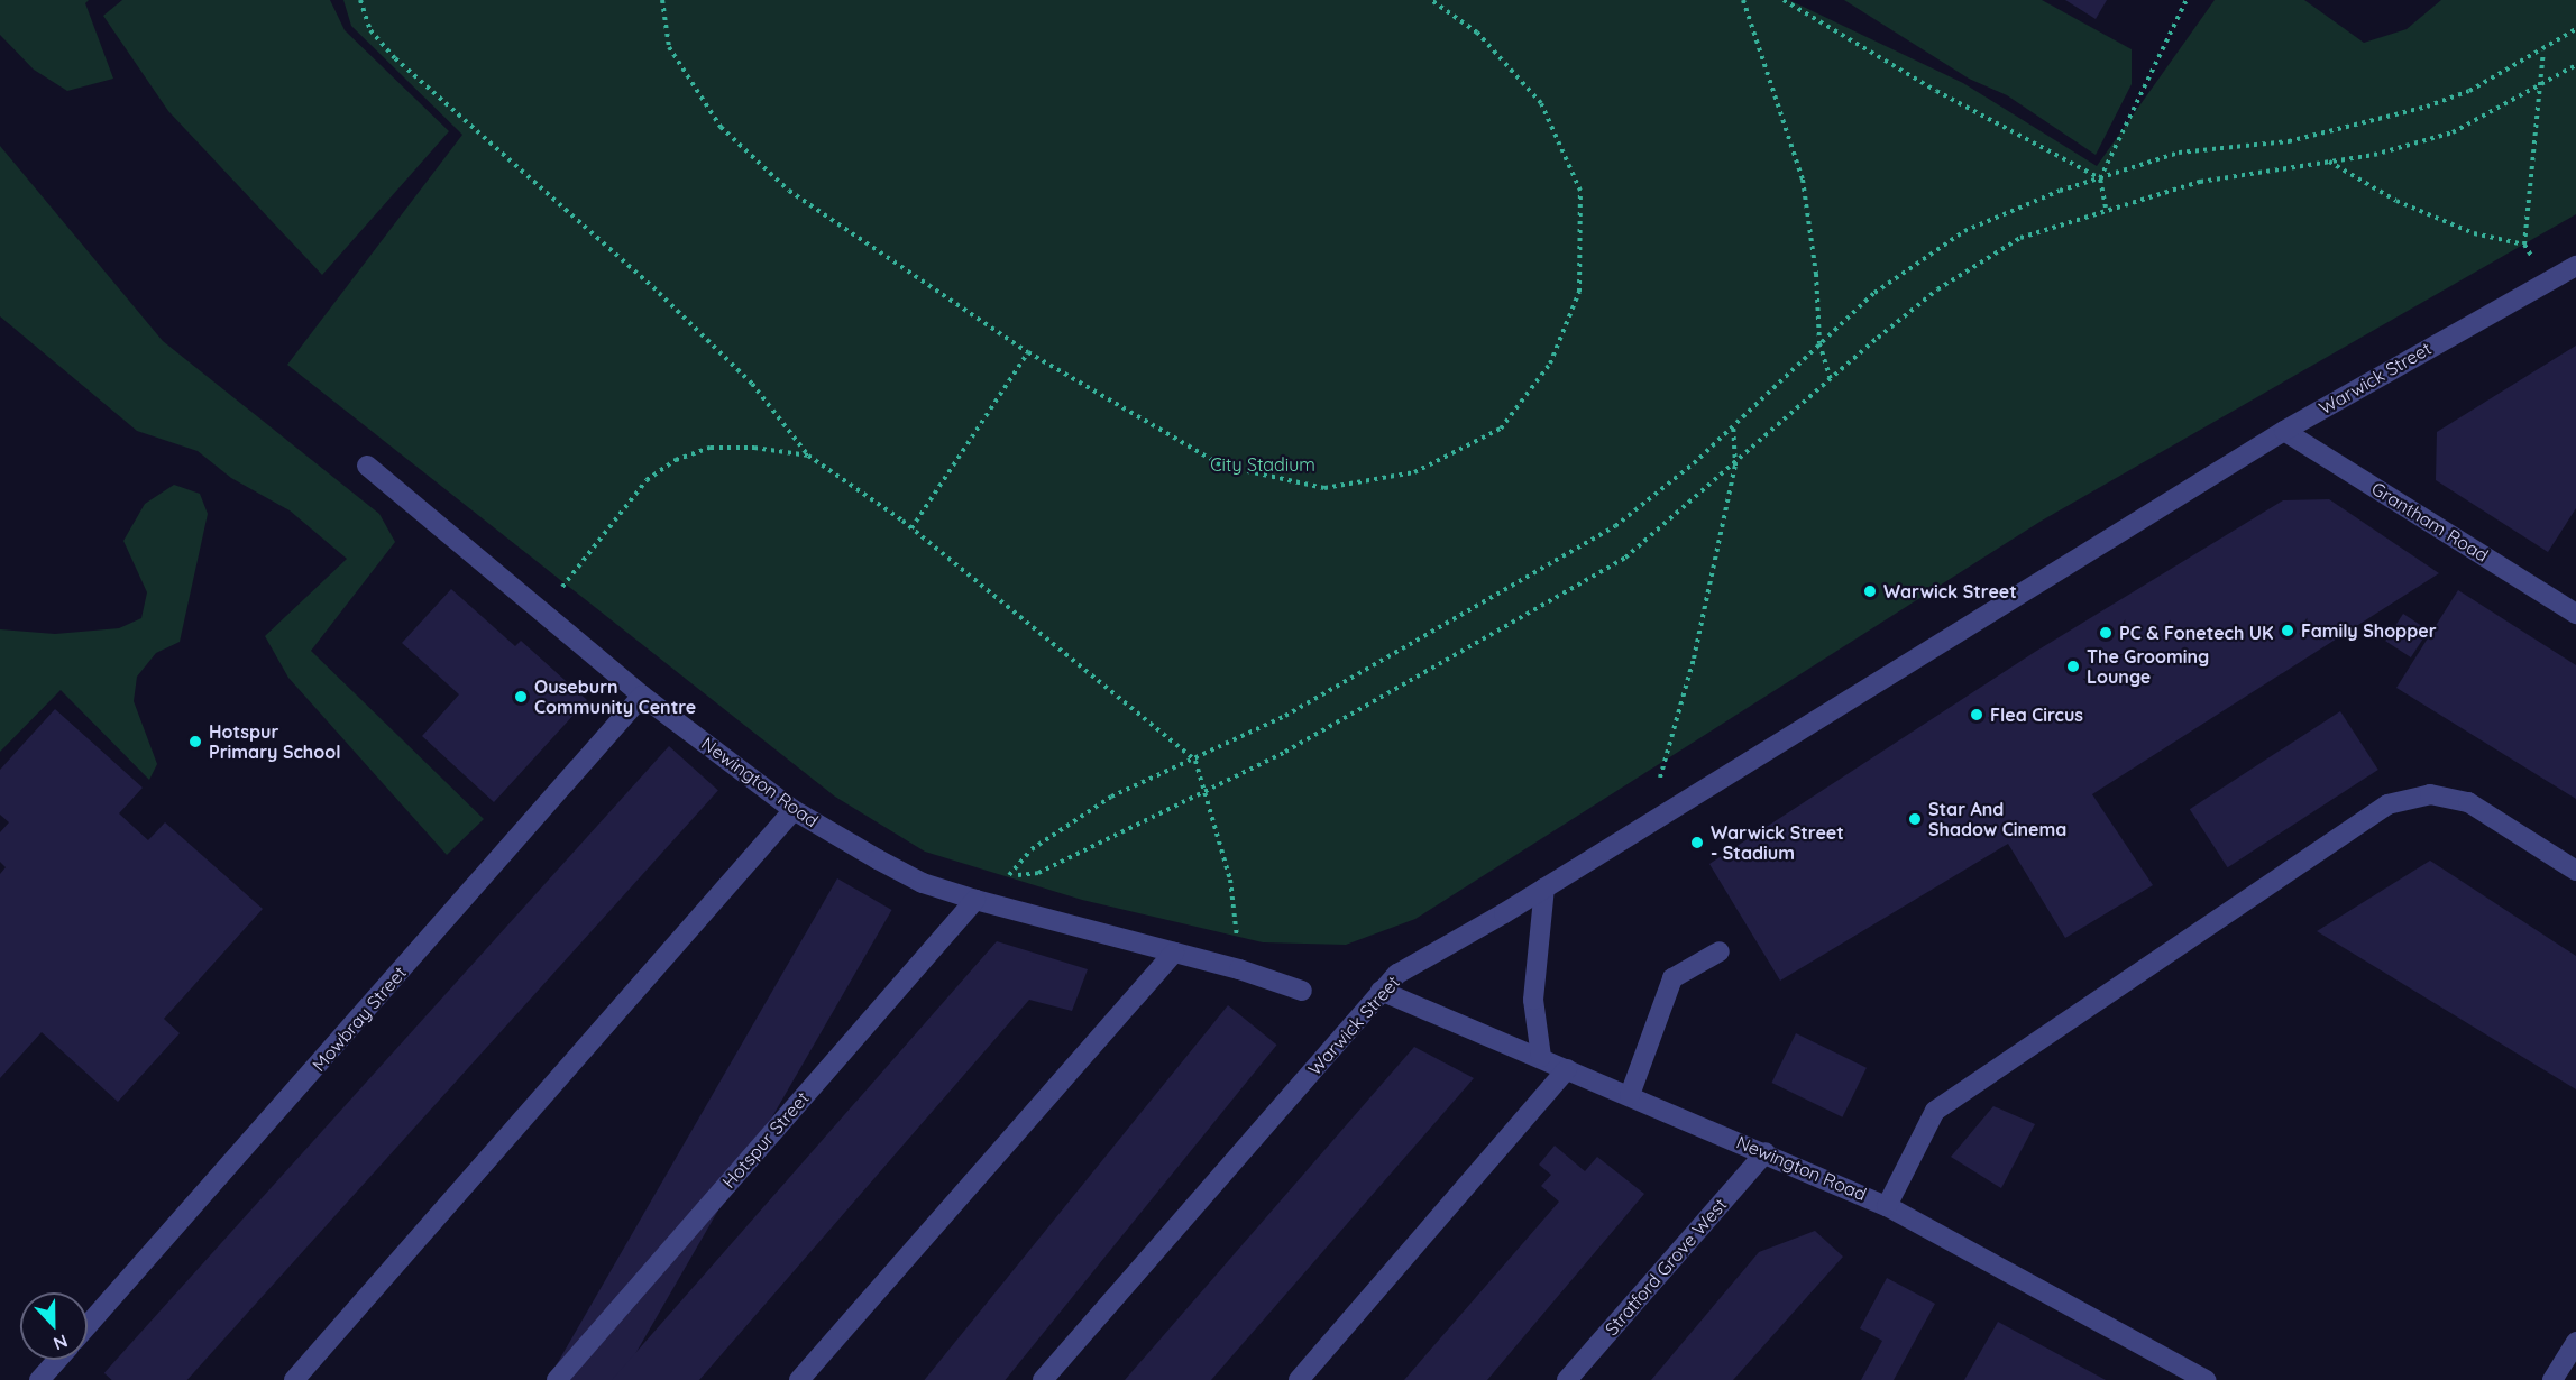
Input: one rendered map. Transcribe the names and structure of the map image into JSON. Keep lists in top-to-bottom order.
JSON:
{
  "streets": {
    "street": [
      "Warwick Street",
      "Grantham Road",
      "Newington Road",
      "Mowbray Street",
      "Hotspur Street",
      "Stratford Grove West"
    ]
  },
  "crossings": [
    ["Warwick Street", "Grantham Road"],
    ["Warwick Street", "Newington Road"],
    ["Newington Road", "Mowbray Street"],
    ["Newington Road", "Hotspur Street"],
    ["Newington Road", "Stratford Grove West"]
  ],
  "parks": ["City Stadium"],
  "places": [
    "Warwick Street",
    "Family Shopper",
    "PC & Fonetech UK",
    "The Grooming Lounge",
    "Ouseburn Community Centre",
    "Flea Circus",
    "Hotspur Primary School",
    "Star And Shadow Cinema",
    "Warwick Street - Stadium"
  ],
  "north": "bottom"
}
